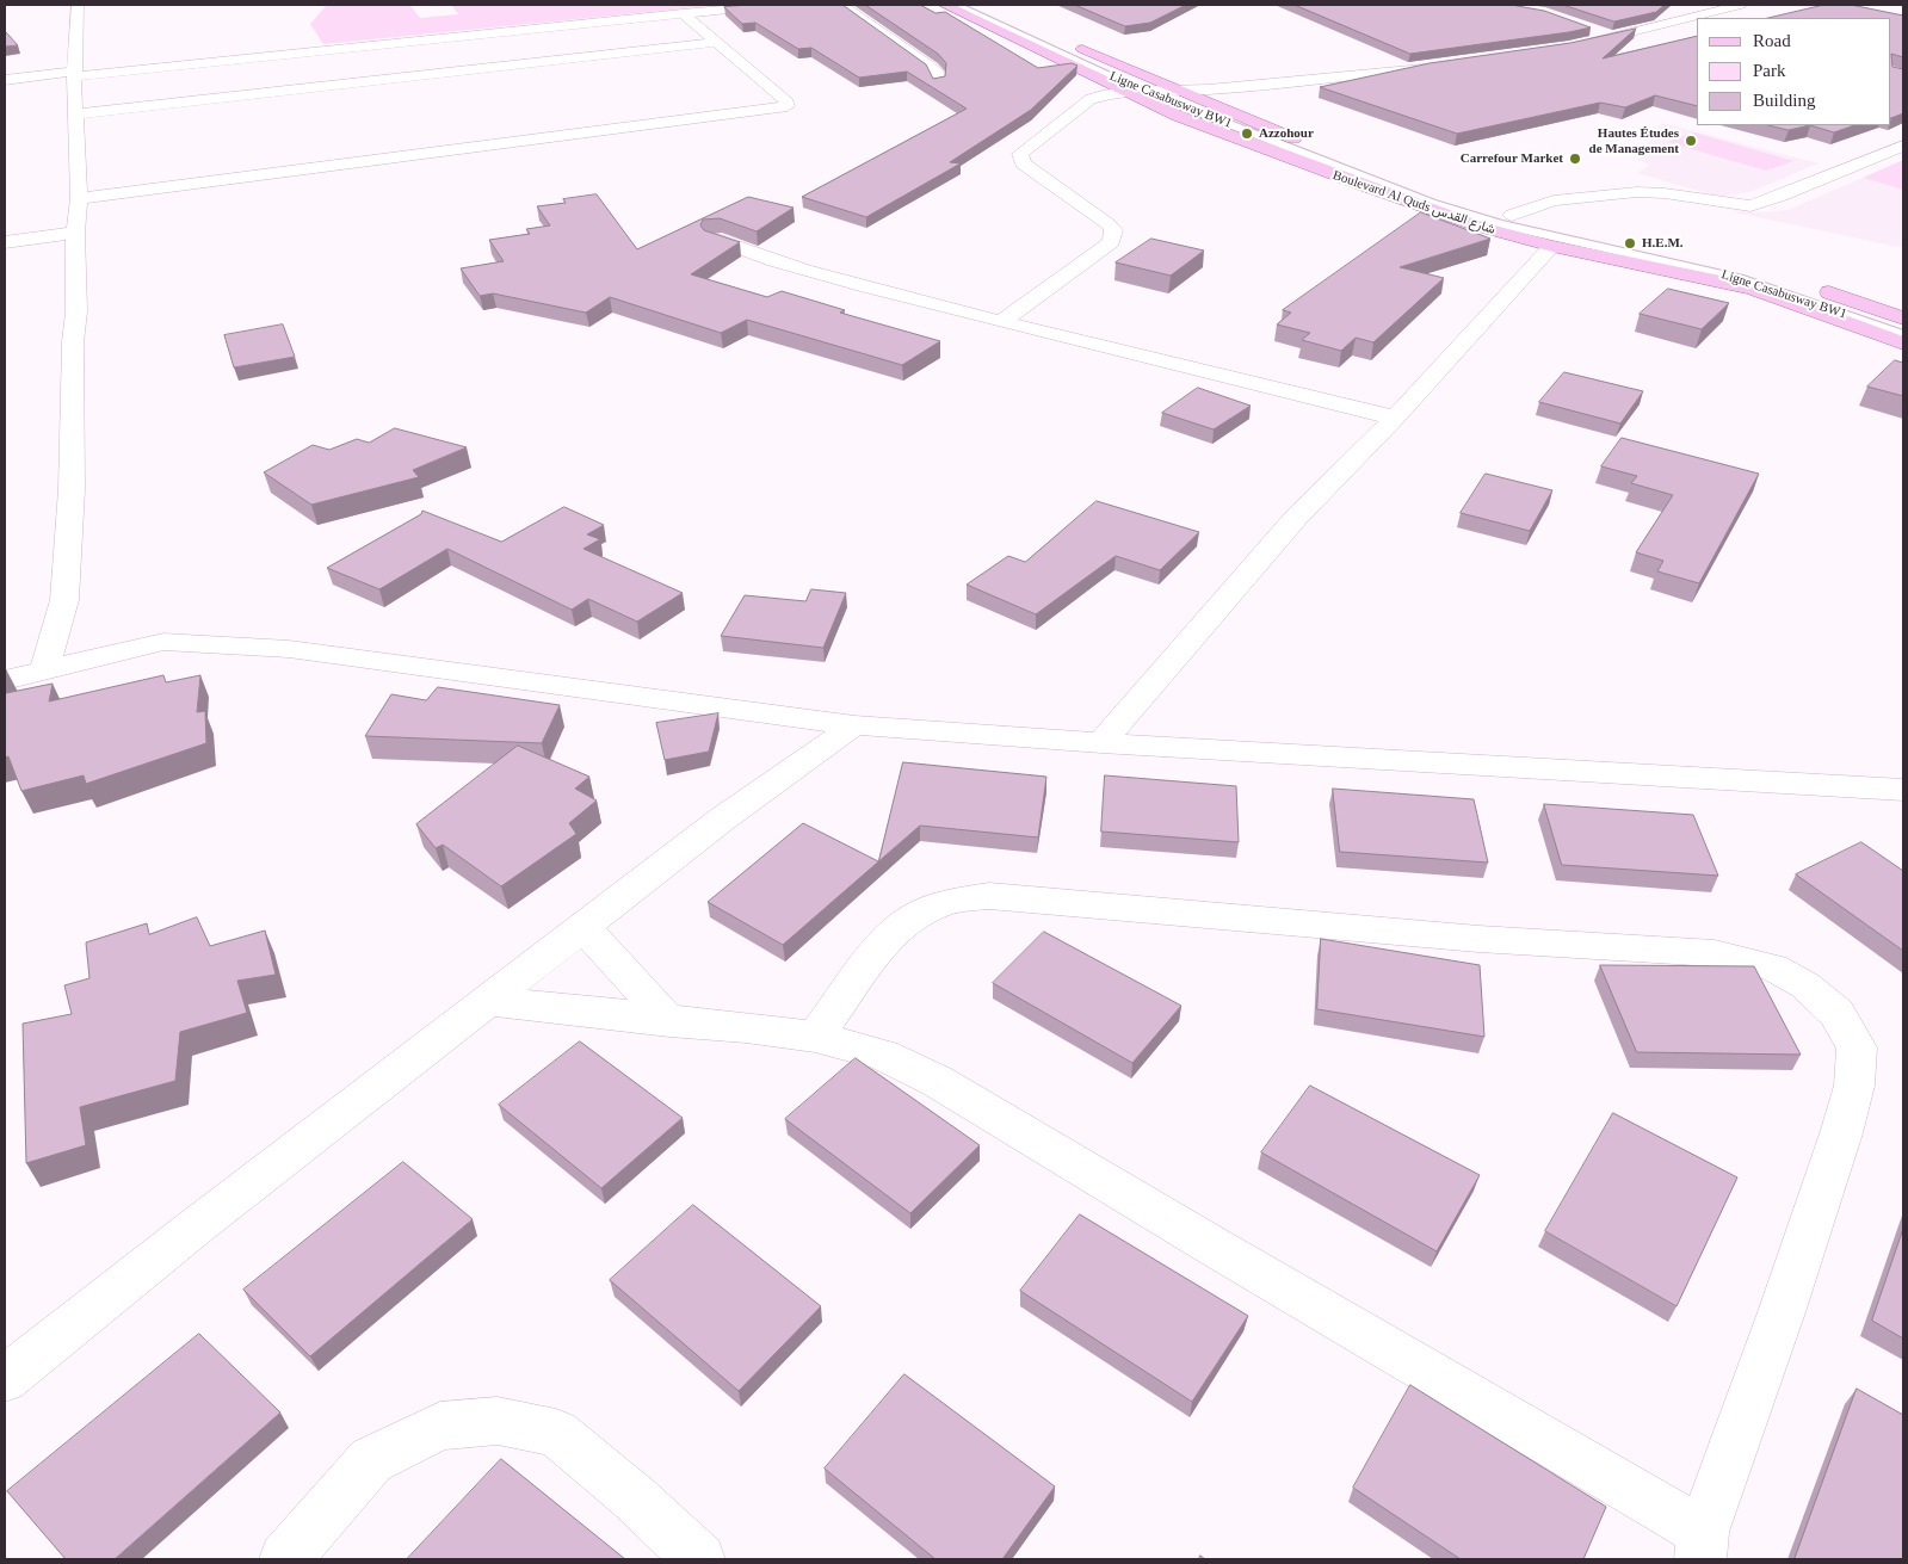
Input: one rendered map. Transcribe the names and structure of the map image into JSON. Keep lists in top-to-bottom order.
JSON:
{
  "streets": {
    "main road": ["Boulevard Al Quds شارع القدس"],
    "lane": ["Ligne Casabusway BW1"]
  },
  "places": [
    "Azzohour",
    "Hautes Études de Management",
    "Carrefour Market",
    "H.E.M."
  ],
  "legend": ["Road", "Park", "Building"]
}
